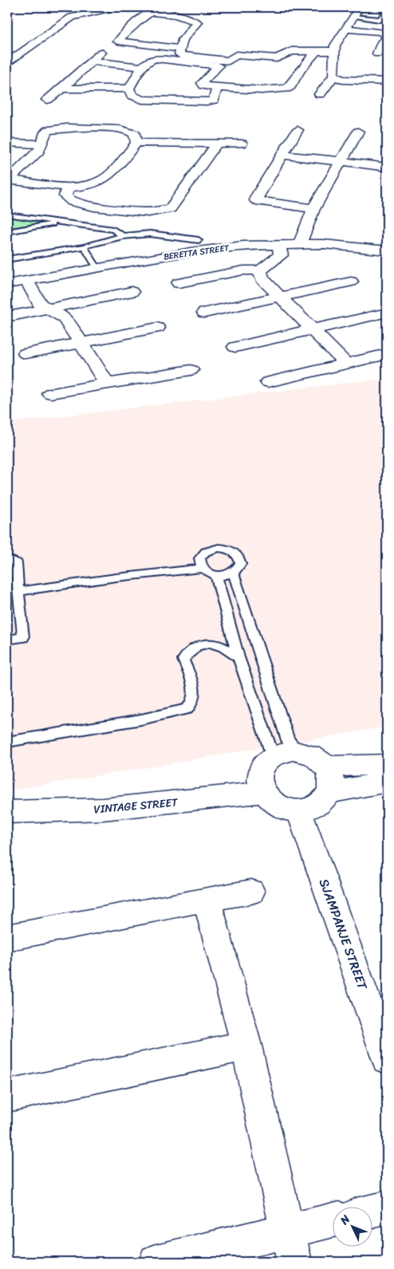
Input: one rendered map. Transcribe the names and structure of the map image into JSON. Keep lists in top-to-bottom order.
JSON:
{
  "streets": {
    "street": ["BERETTA STREET", "VINTAGE STREET", "SJAMPANJE STREET"]
  },
  "crossings": [
    ["VINTAGE STREET", "SJAMPANJE STREET"]
  ],
  "north": "top left"
}
